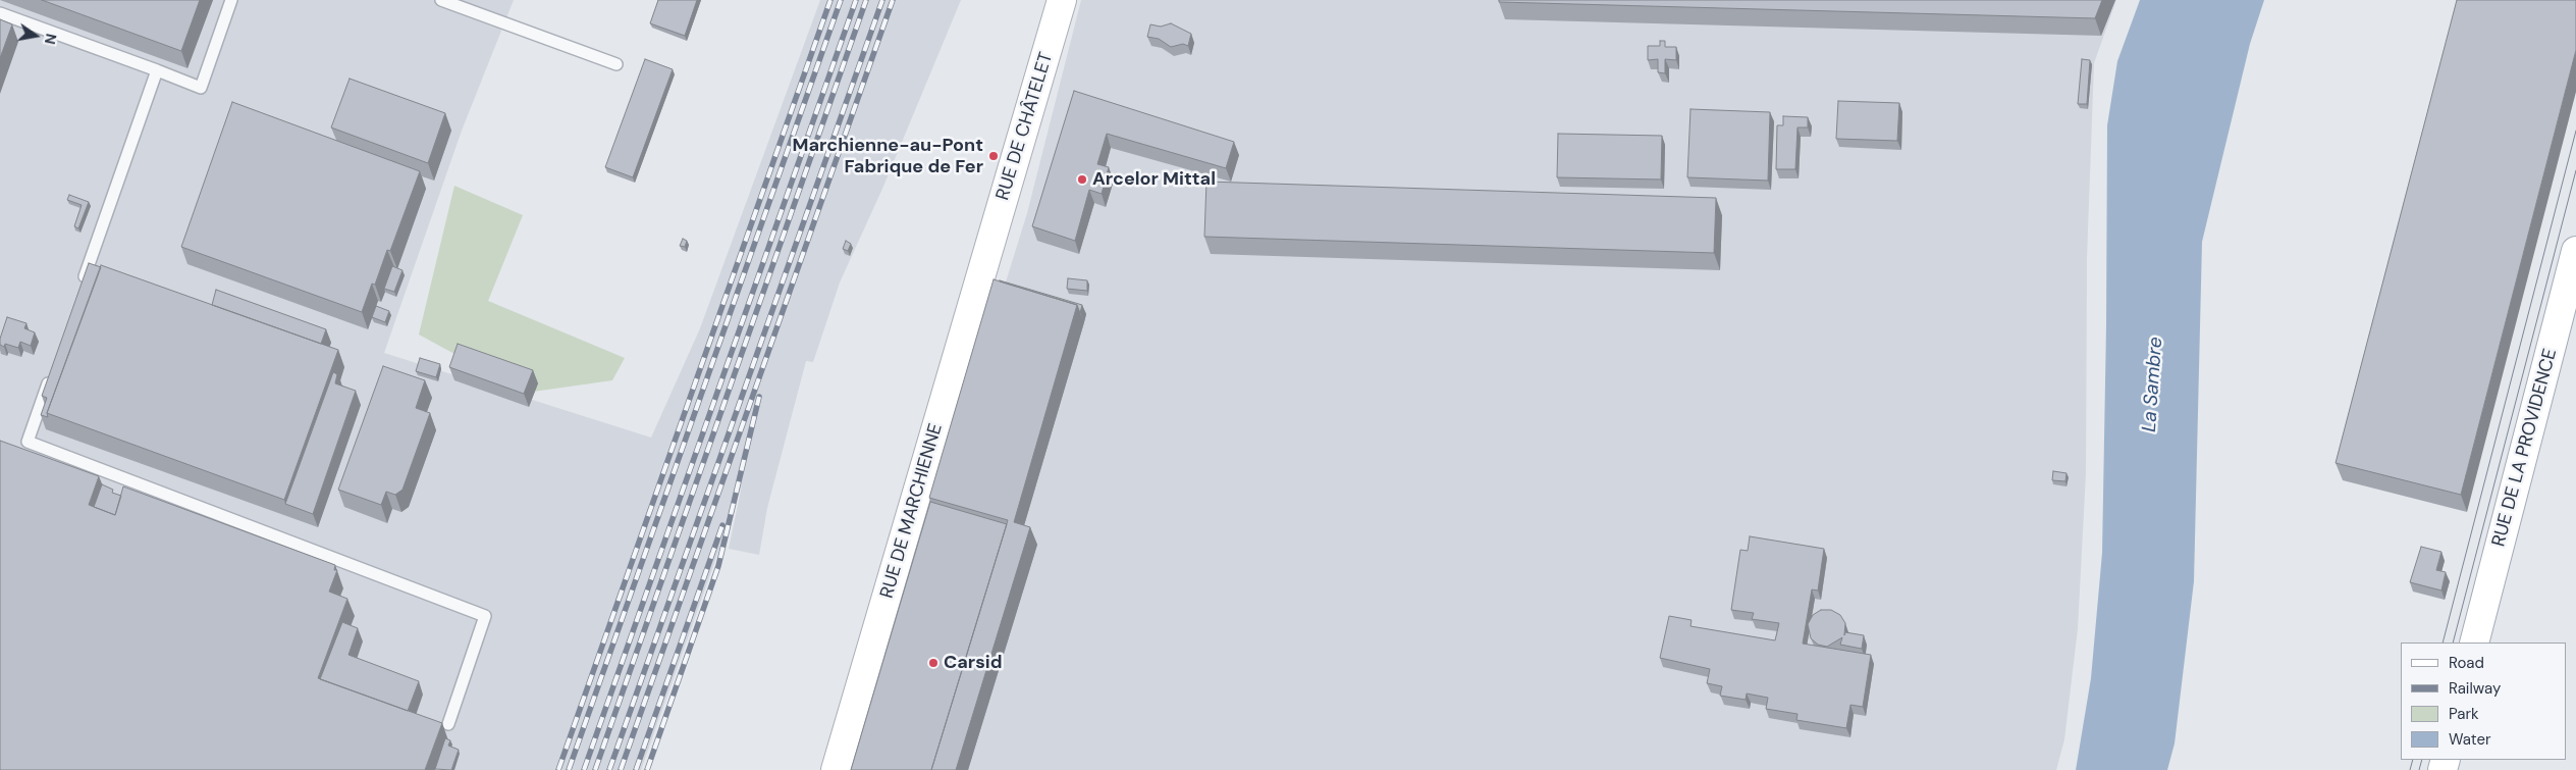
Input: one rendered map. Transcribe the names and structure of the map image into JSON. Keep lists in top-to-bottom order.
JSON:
{
  "streets": {
    "main road": ["RUE DE CHÂTELET", "RUE DE LA PROVIDENCE", "RUE DE MARCHIENNE"]
  },
  "crossings": [
    ["RUE DE CHÂTELET", "RUE DE MARCHIENNE"]
  ],
  "water": ["La Sambre"],
  "places": ["Marchienne-au-Pont Fabrique de Fer", "Arcelor Mittal", "Carsid"],
  "legend": [
    "Road",
    "Railway",
    "Park",
    "Water"
  ],
  "north": "right"
}
